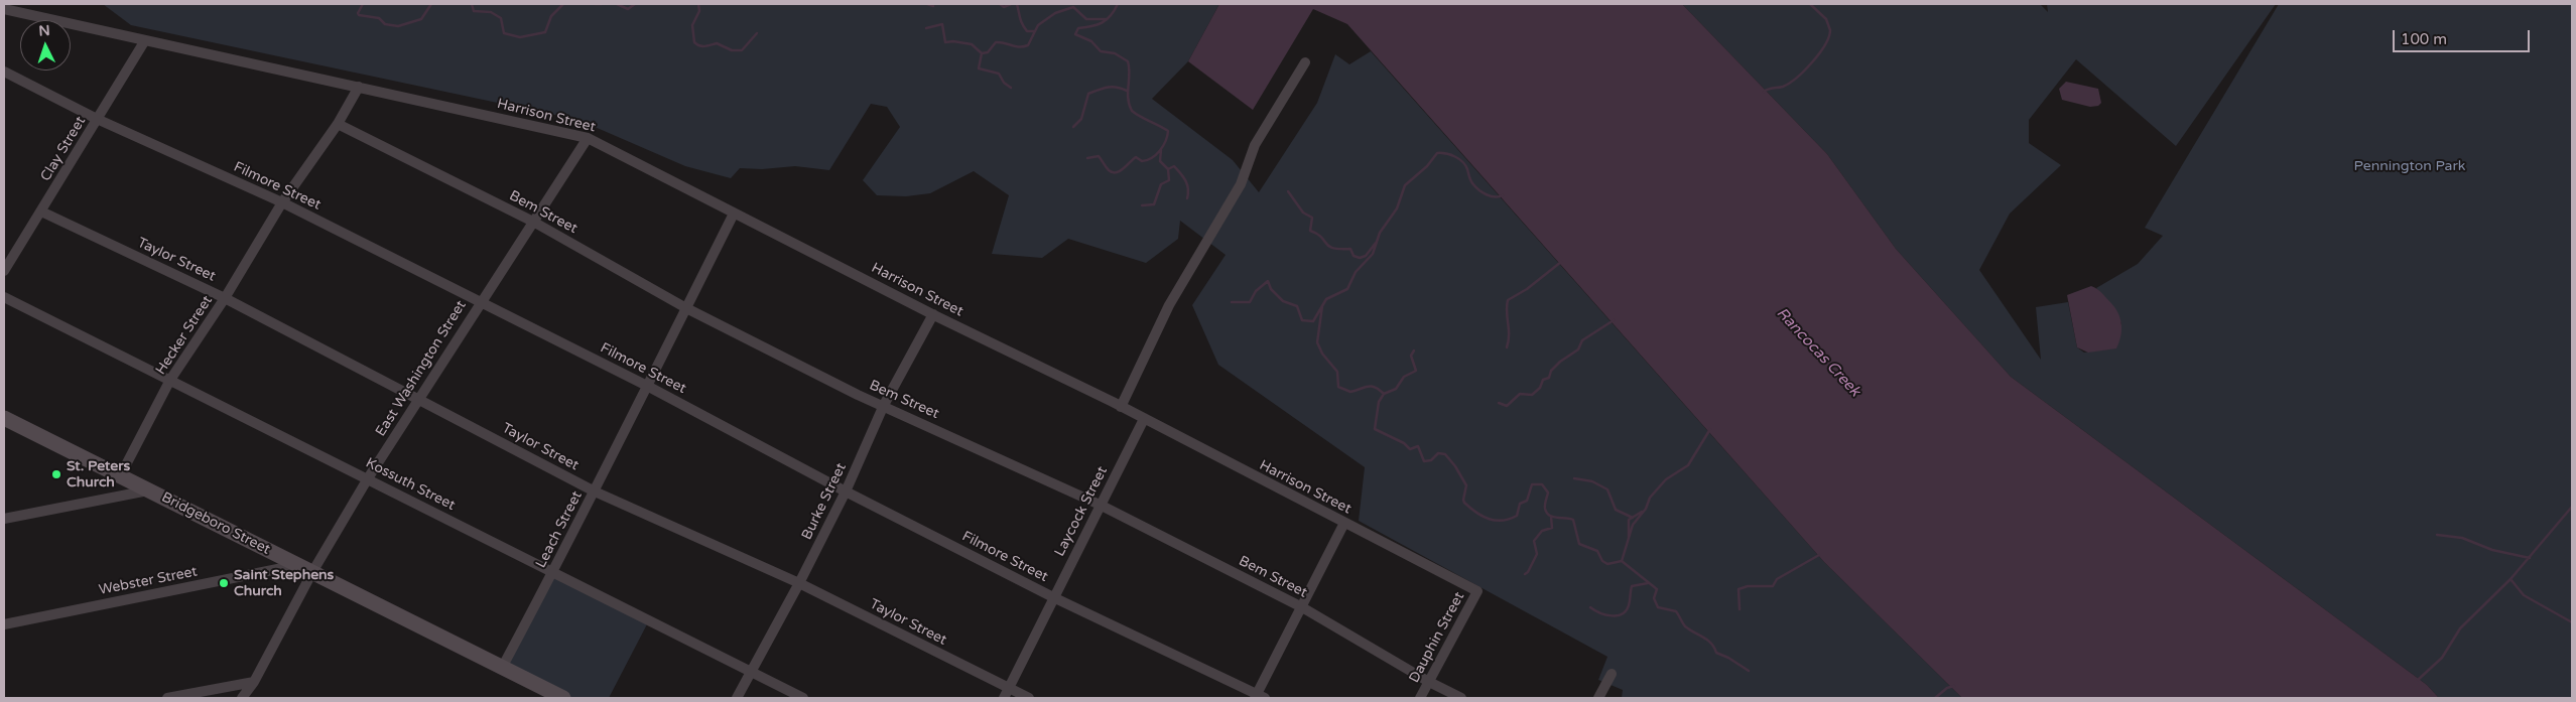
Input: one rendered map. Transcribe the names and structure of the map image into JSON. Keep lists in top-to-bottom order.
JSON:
{
  "streets": {
    "main road": ["Bridgeboro Street"],
    "street": [
      "Harrison Street",
      "Clay Street",
      "Filmore Street",
      "Bem Street",
      "Taylor Street",
      "Hecker Street",
      "East Washington Street",
      "Kossuth Street",
      "Burke Street",
      "Laycock Street",
      "Leach Street",
      "Webster Street",
      "Dauphin Street"
    ]
  },
  "crossings": [
    ["Harrison Street", "Clay Street"],
    ["Harrison Street", "Hecker Street"],
    ["Harrison Street", "East Washington Street"],
    ["Harrison Street", "Burke Street"],
    ["Harrison Street", "Laycock Street"],
    ["Harrison Street", "Leach Street"],
    ["Harrison Street", "Dauphin Street"],
    ["Clay Street", "Filmore Street"],
    ["Clay Street", "Taylor Street"],
    ["Filmore Street", "Hecker Street"],
    ["Filmore Street", "East Washington Street"],
    ["Filmore Street", "Burke Street"],
    ["Filmore Street", "Laycock Street"],
    ["Filmore Street", "Leach Street"],
    ["Bem Street", "Hecker Street"],
    ["Bem Street", "East Washington Street"],
    ["Bem Street", "Burke Street"],
    ["Bem Street", "Laycock Street"],
    ["Bem Street", "Leach Street"],
    ["Bem Street", "Dauphin Street"],
    ["Taylor Street", "Hecker Street"],
    ["Taylor Street", "East Washington Street"],
    ["Taylor Street", "Burke Street"],
    ["Taylor Street", "Laycock Street"],
    ["Taylor Street", "Leach Street"],
    ["Hecker Street", "Kossuth Street"],
    ["Hecker Street", "Bridgeboro Street"],
    ["East Washington Street", "Kossuth Street"],
    ["East Washington Street", "Bridgeboro Street"],
    ["Kossuth Street", "Burke Street"],
    ["Kossuth Street", "Leach Street"],
    ["Bridgeboro Street", "Leach Street"],
    ["Bridgeboro Street", "Webster Street"]
  ],
  "water": ["Rancocas Creek"],
  "parks": ["Pennington Park"],
  "places": ["St. Peters Church", "Saint Stephens Church"],
  "scale_bar": "100 m",
  "north": "top"
}
